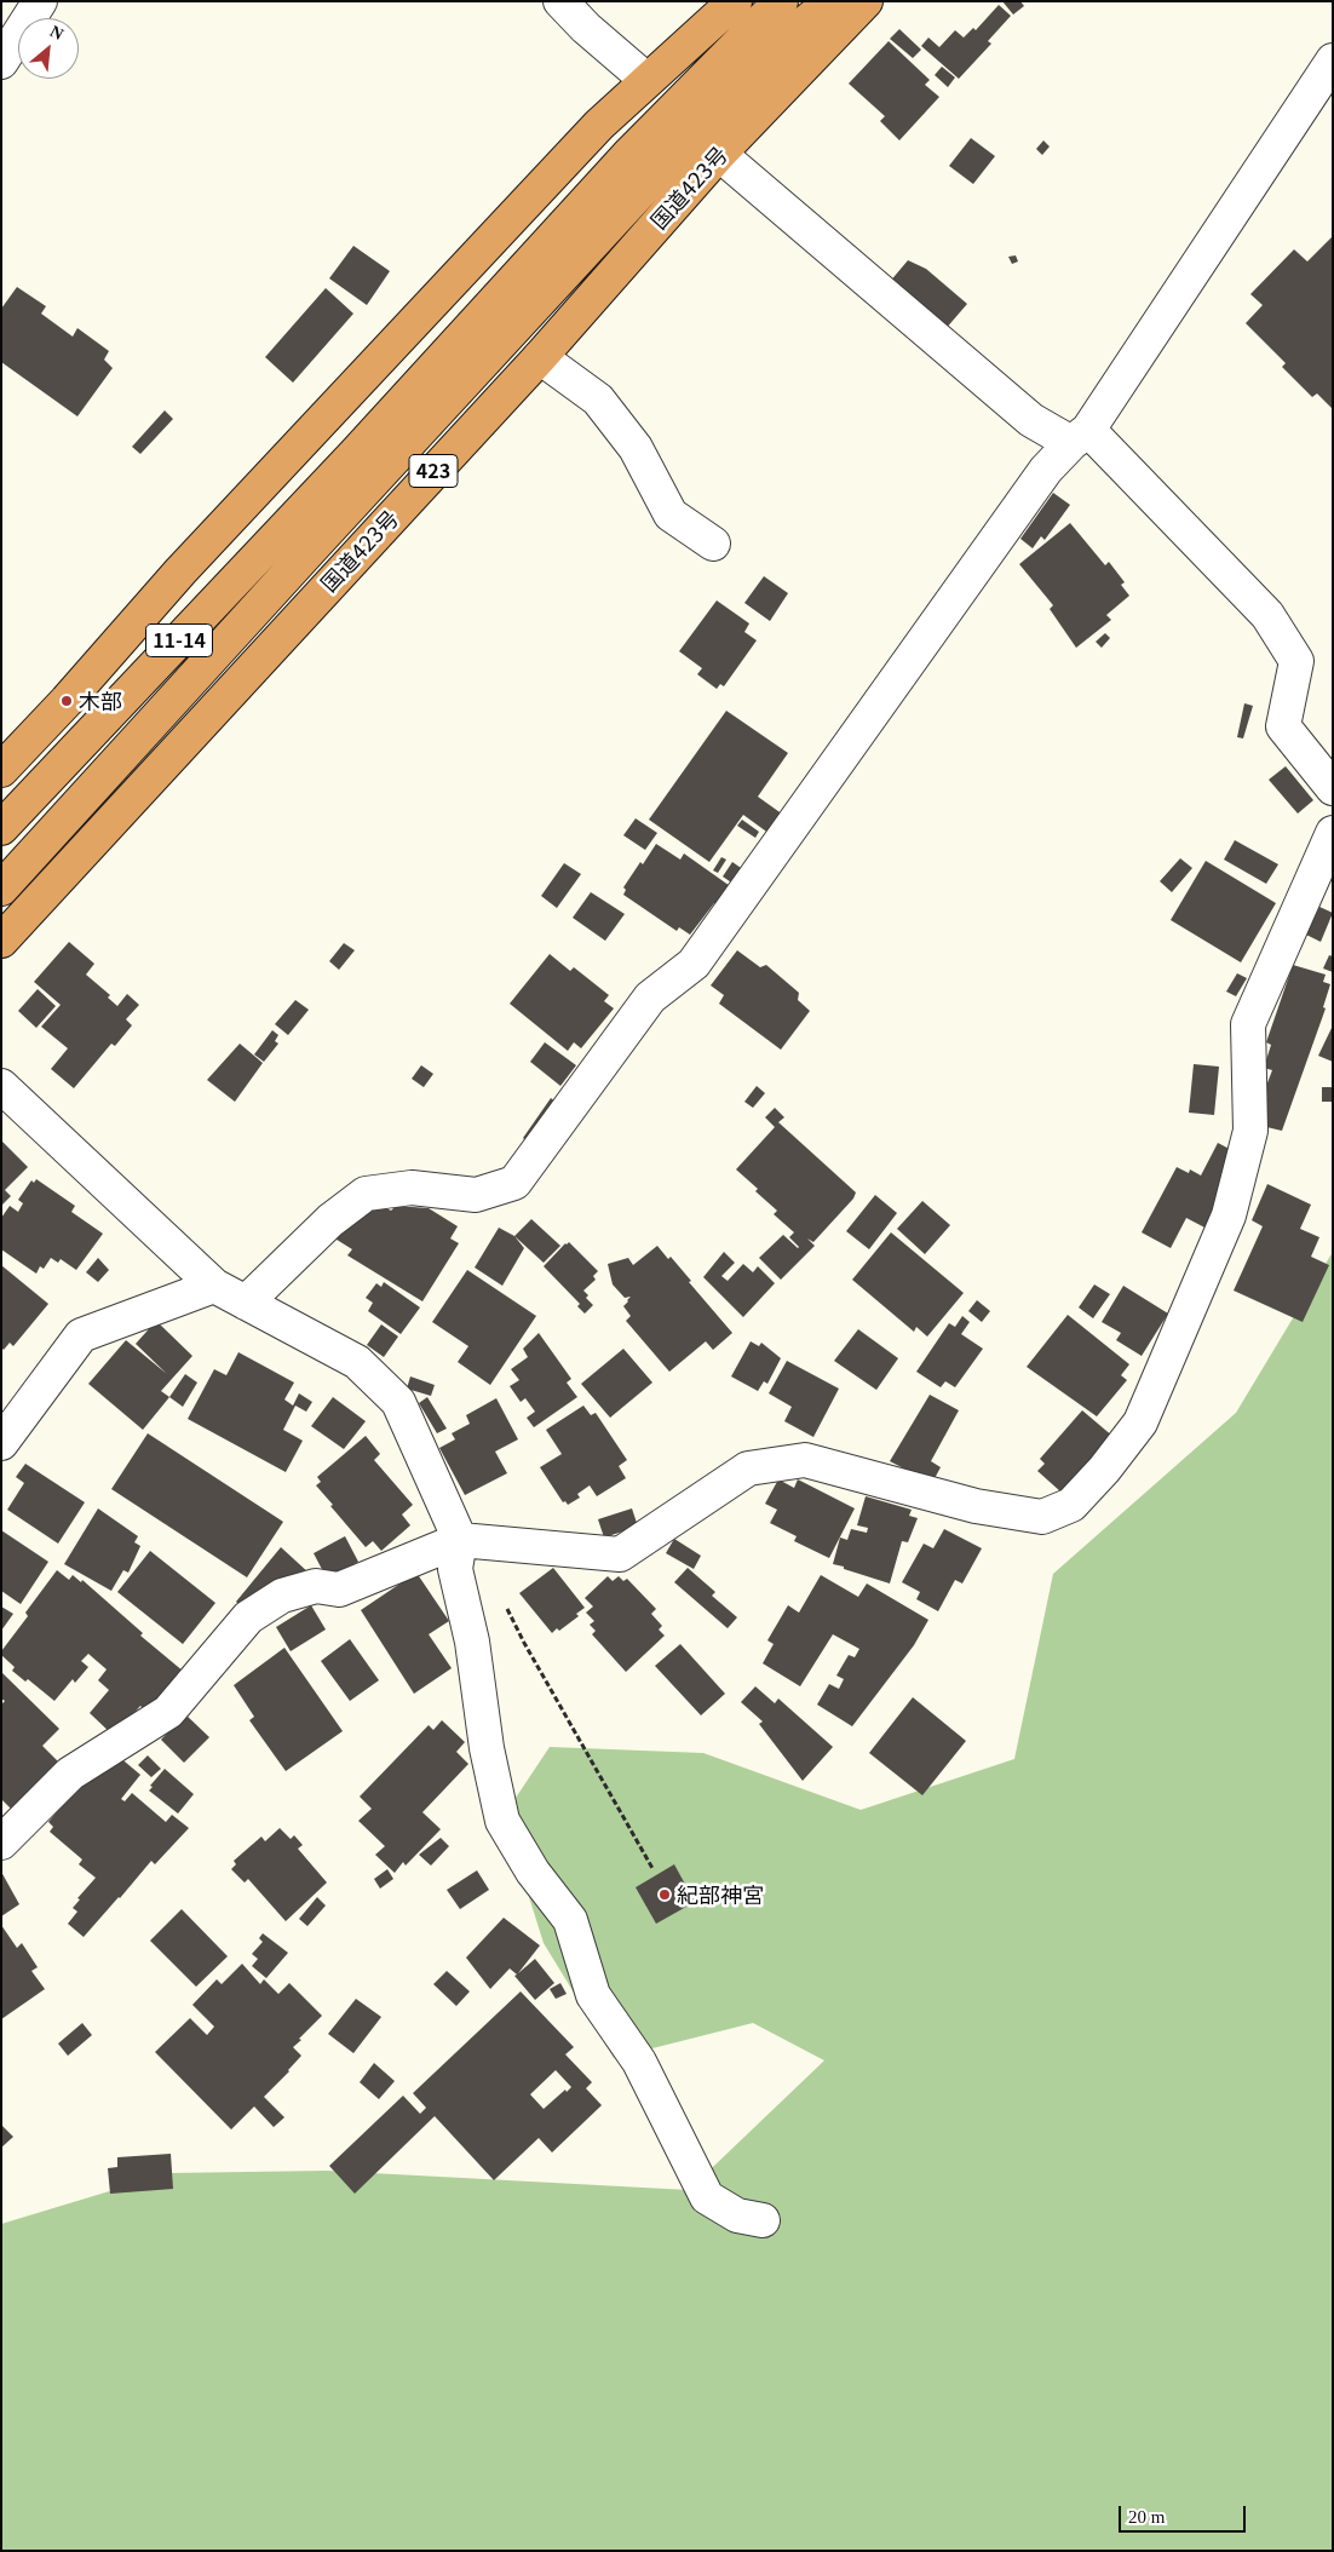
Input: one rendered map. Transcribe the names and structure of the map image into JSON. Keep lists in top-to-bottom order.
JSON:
{
  "streets": {
    "highway": ["国道423号", "423", "11-14"]
  },
  "places": ["木部", "紀部神宮"],
  "scale_bar": "20 m",
  "north": "top right"
}
